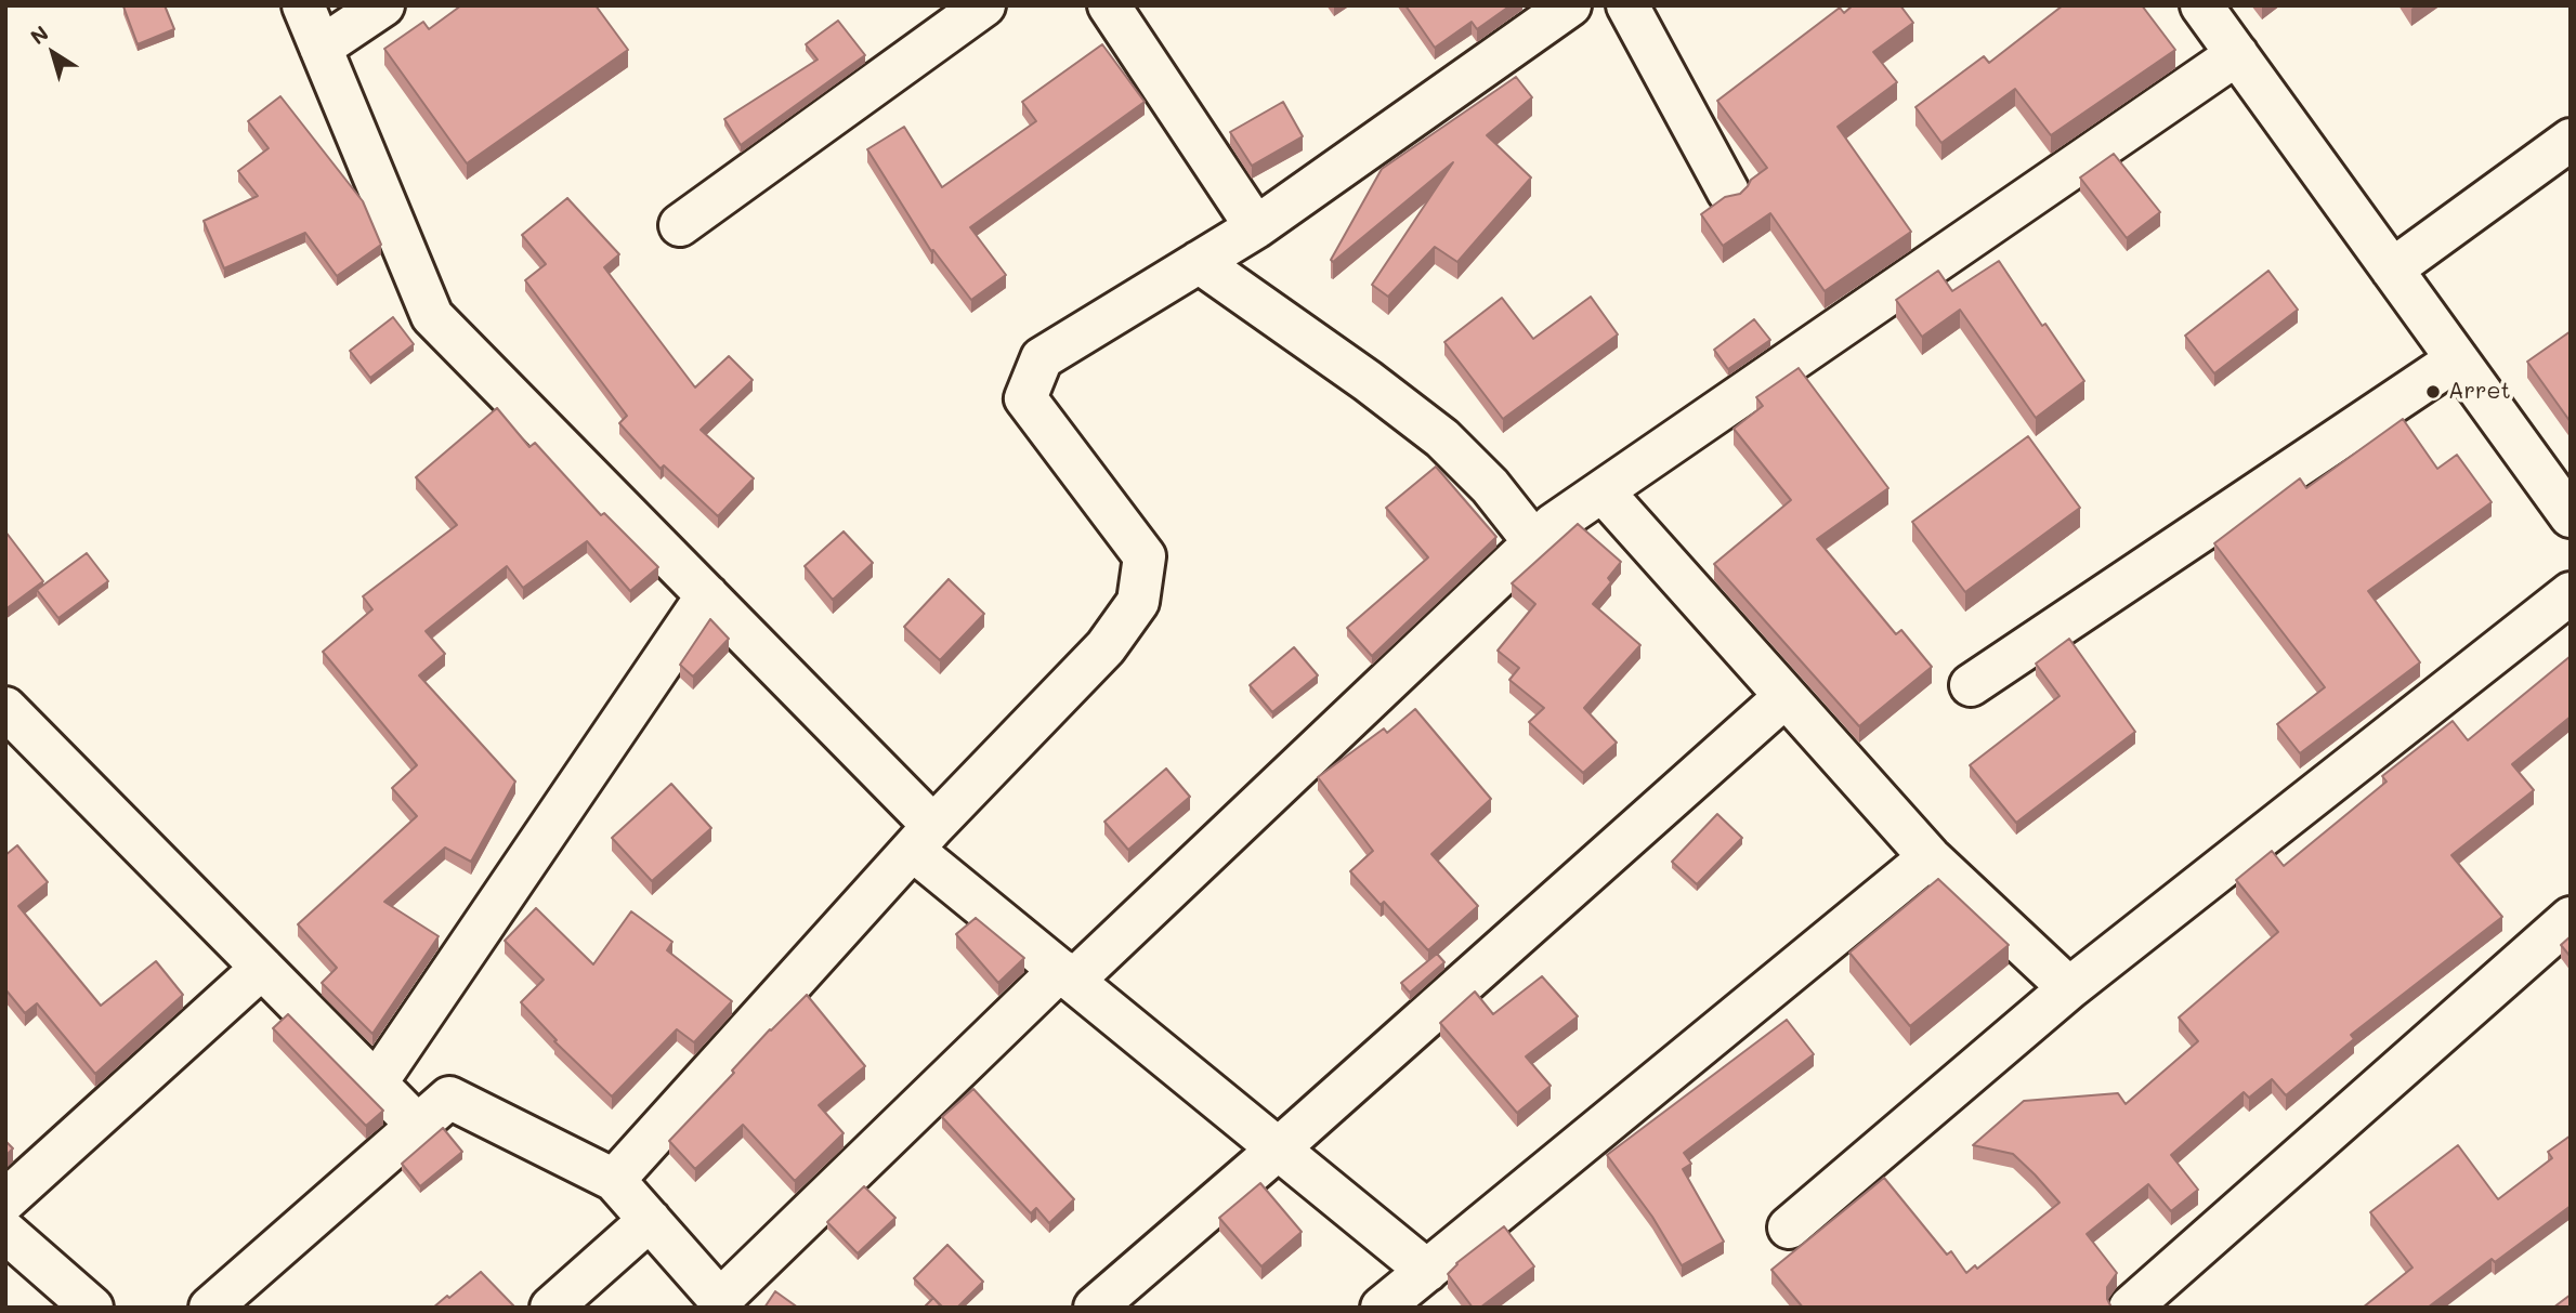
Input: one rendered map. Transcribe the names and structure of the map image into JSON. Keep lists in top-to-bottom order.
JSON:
{
  "places": ["Arret"],
  "north": "top left"
}
